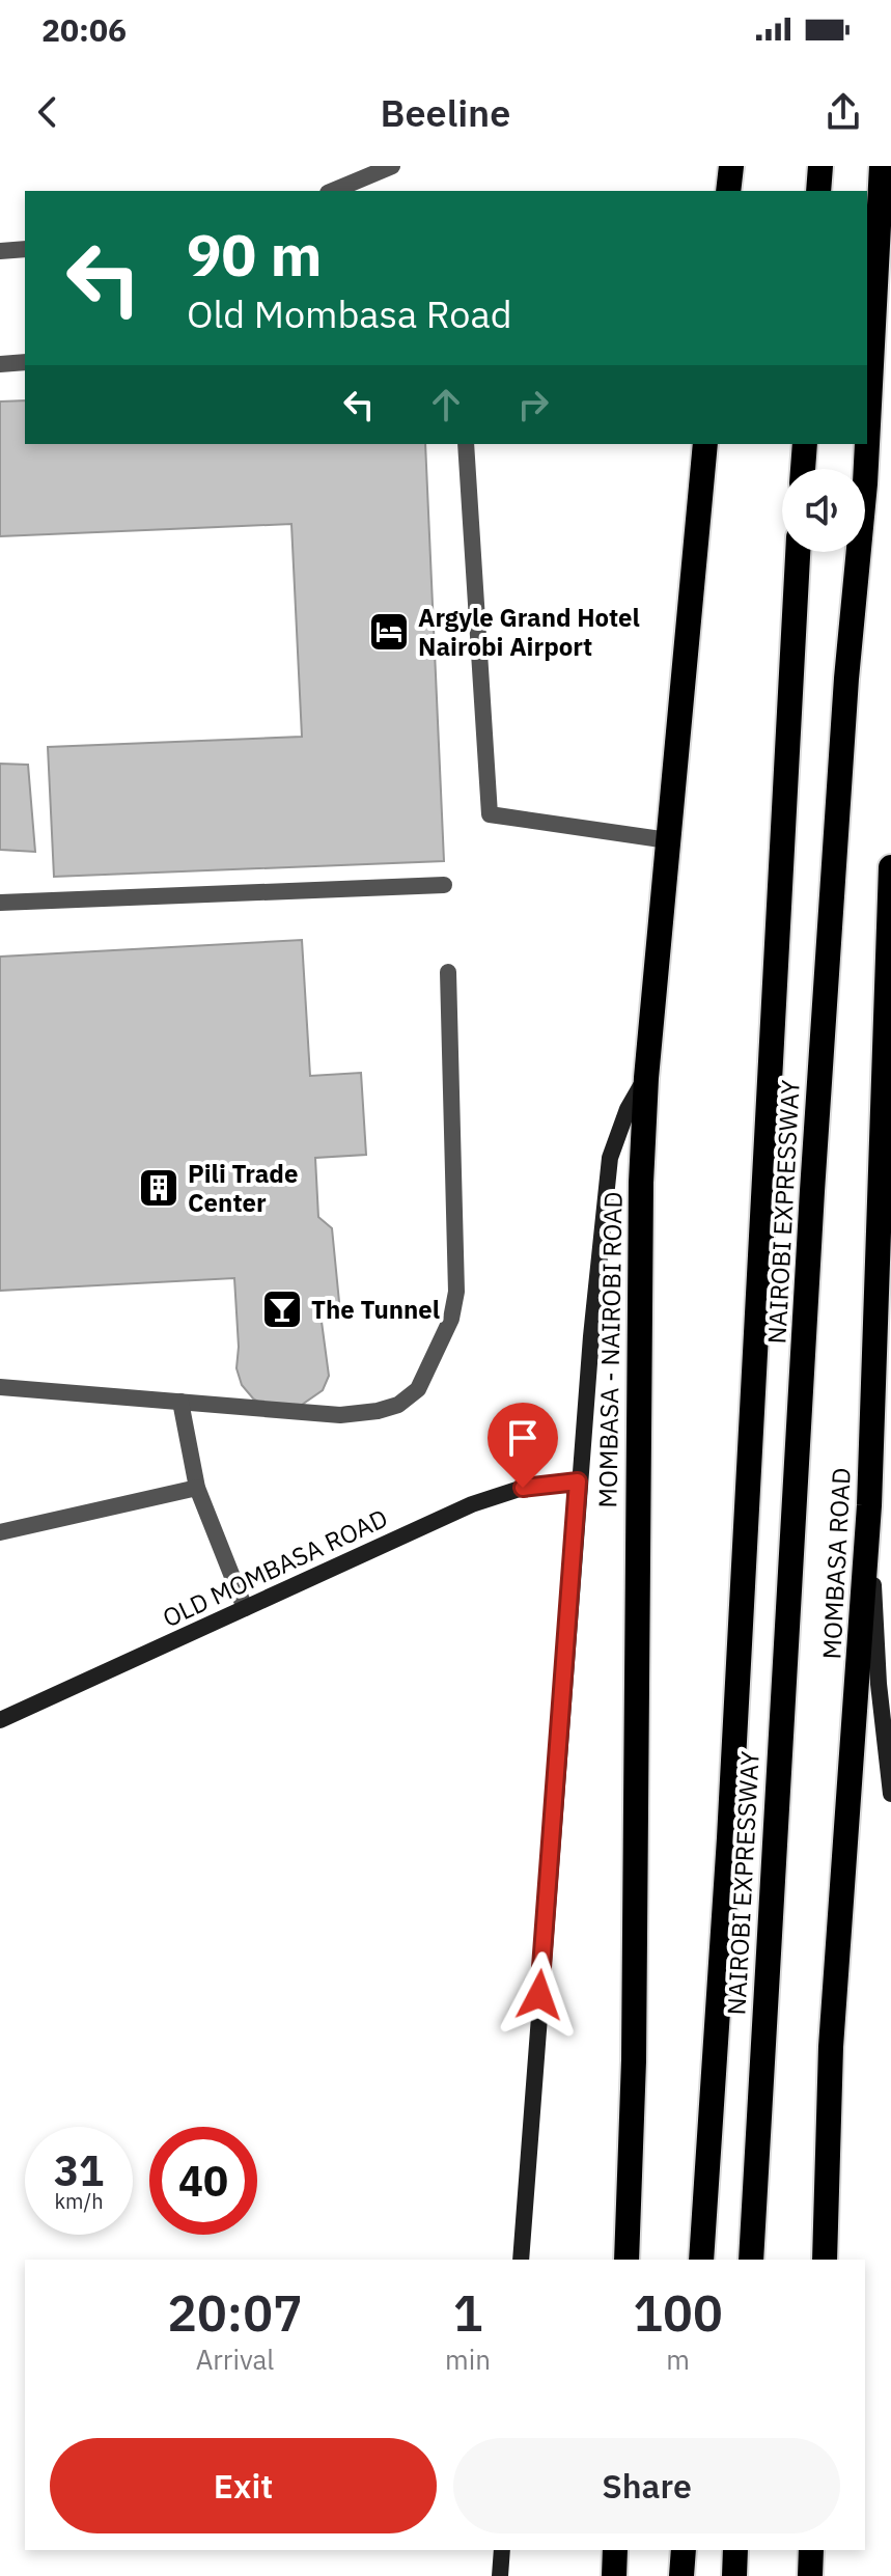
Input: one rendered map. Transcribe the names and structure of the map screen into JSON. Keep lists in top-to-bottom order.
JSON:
{
  "streets": {
    "highway": ["NAIROBI EXPRESSWAY", "MOMBASA - NAIROBI ROAD", "MOMBASA ROAD"],
    "street": ["OLD MOMBASA ROAD"]
  },
  "places": {
    "hotel": ["Argyle Grand Hotel Nairobi Airport"],
    "building": ["Pili Trade Center"],
    "bar": ["The Tunnel"]
  },
  "page": {
    "status": "20:06",
    "header": "Beeline",
    "turn": ["90 m", "Old Mombasa Road"],
    "speed": "31 km/h",
    "limit": "40",
    "eta": [
      "20:07",
      "Arrival",
      "1",
      "min",
      "100",
      "m"
    ],
    "buttons": ["Exit", "Share"]
  }
}
